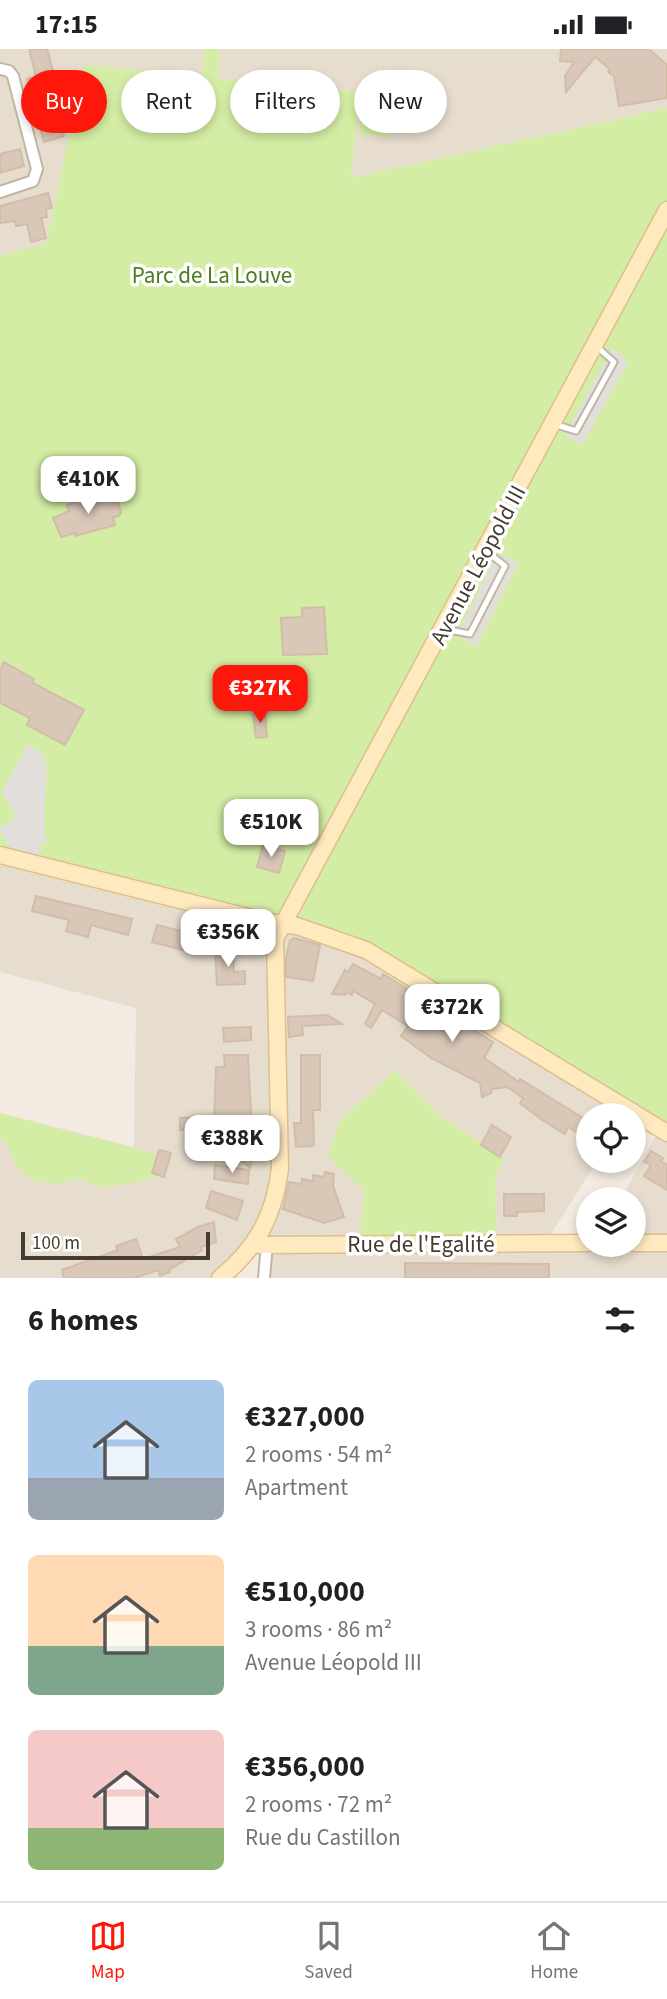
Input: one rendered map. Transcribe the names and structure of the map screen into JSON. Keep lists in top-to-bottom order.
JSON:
{
  "streets": {
    "street": ["Avenue Léopold III", "Rue de l'Egalité"]
  },
  "crossings": [
    ["Avenue Léopold III", "Rue de l'Egalité"]
  ],
  "parks": ["Parc de La Louve"],
  "scale_bar": "100 m",
  "page": {
    "status": "17:15",
    "chip": [
      "Buy",
      "Rent",
      "Filters",
      "New"
    ],
    "price": [
      "€410K",
      "€327K",
      "€510K",
      "€356K",
      "€372K",
      "€388K"
    ],
    "scale": "100 m",
    "heading": "6 homes",
    "list": [
      {
        "name": "€327,000",
        "note": "2 rooms · 54 m² · Apartment"
      },
      {
        "name": "€510,000",
        "note": "3 rooms · 86 m² · Avenue Léopold III"
      },
      {
        "name": "€356,000",
        "note": "2 rooms · 72 m² · Rue du Castillon"
      }
    ],
    "tabs": ["Map", "Saved", "Home"]
  }
}
